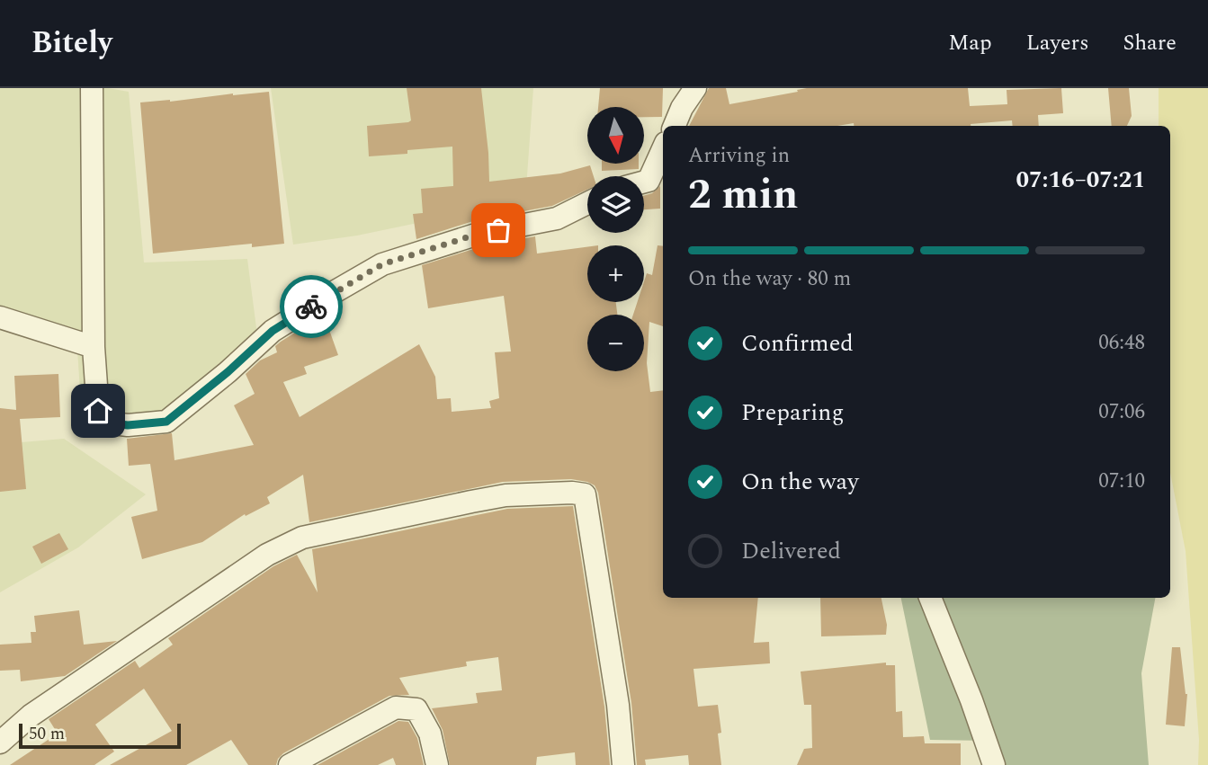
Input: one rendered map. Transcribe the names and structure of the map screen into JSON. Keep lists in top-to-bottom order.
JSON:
{
  "scale_bar": "50 m",
  "north": "bottom",
  "page": {
    "header": "Bitely",
    "nav": ["Map", "Layers", "Share"],
    "map_buttons": ["+", "−"],
    "heading": ["2 min", "Arriving in", "07:16–07:21"],
    "bar": "On the way · 80 m",
    "list": [
      ["Confirmed", "06:48"],
      ["Preparing", "07:06"],
      ["On the way", "07:10"],
      "Delivered"
    ],
    "scale": "50 m"
  }
}
